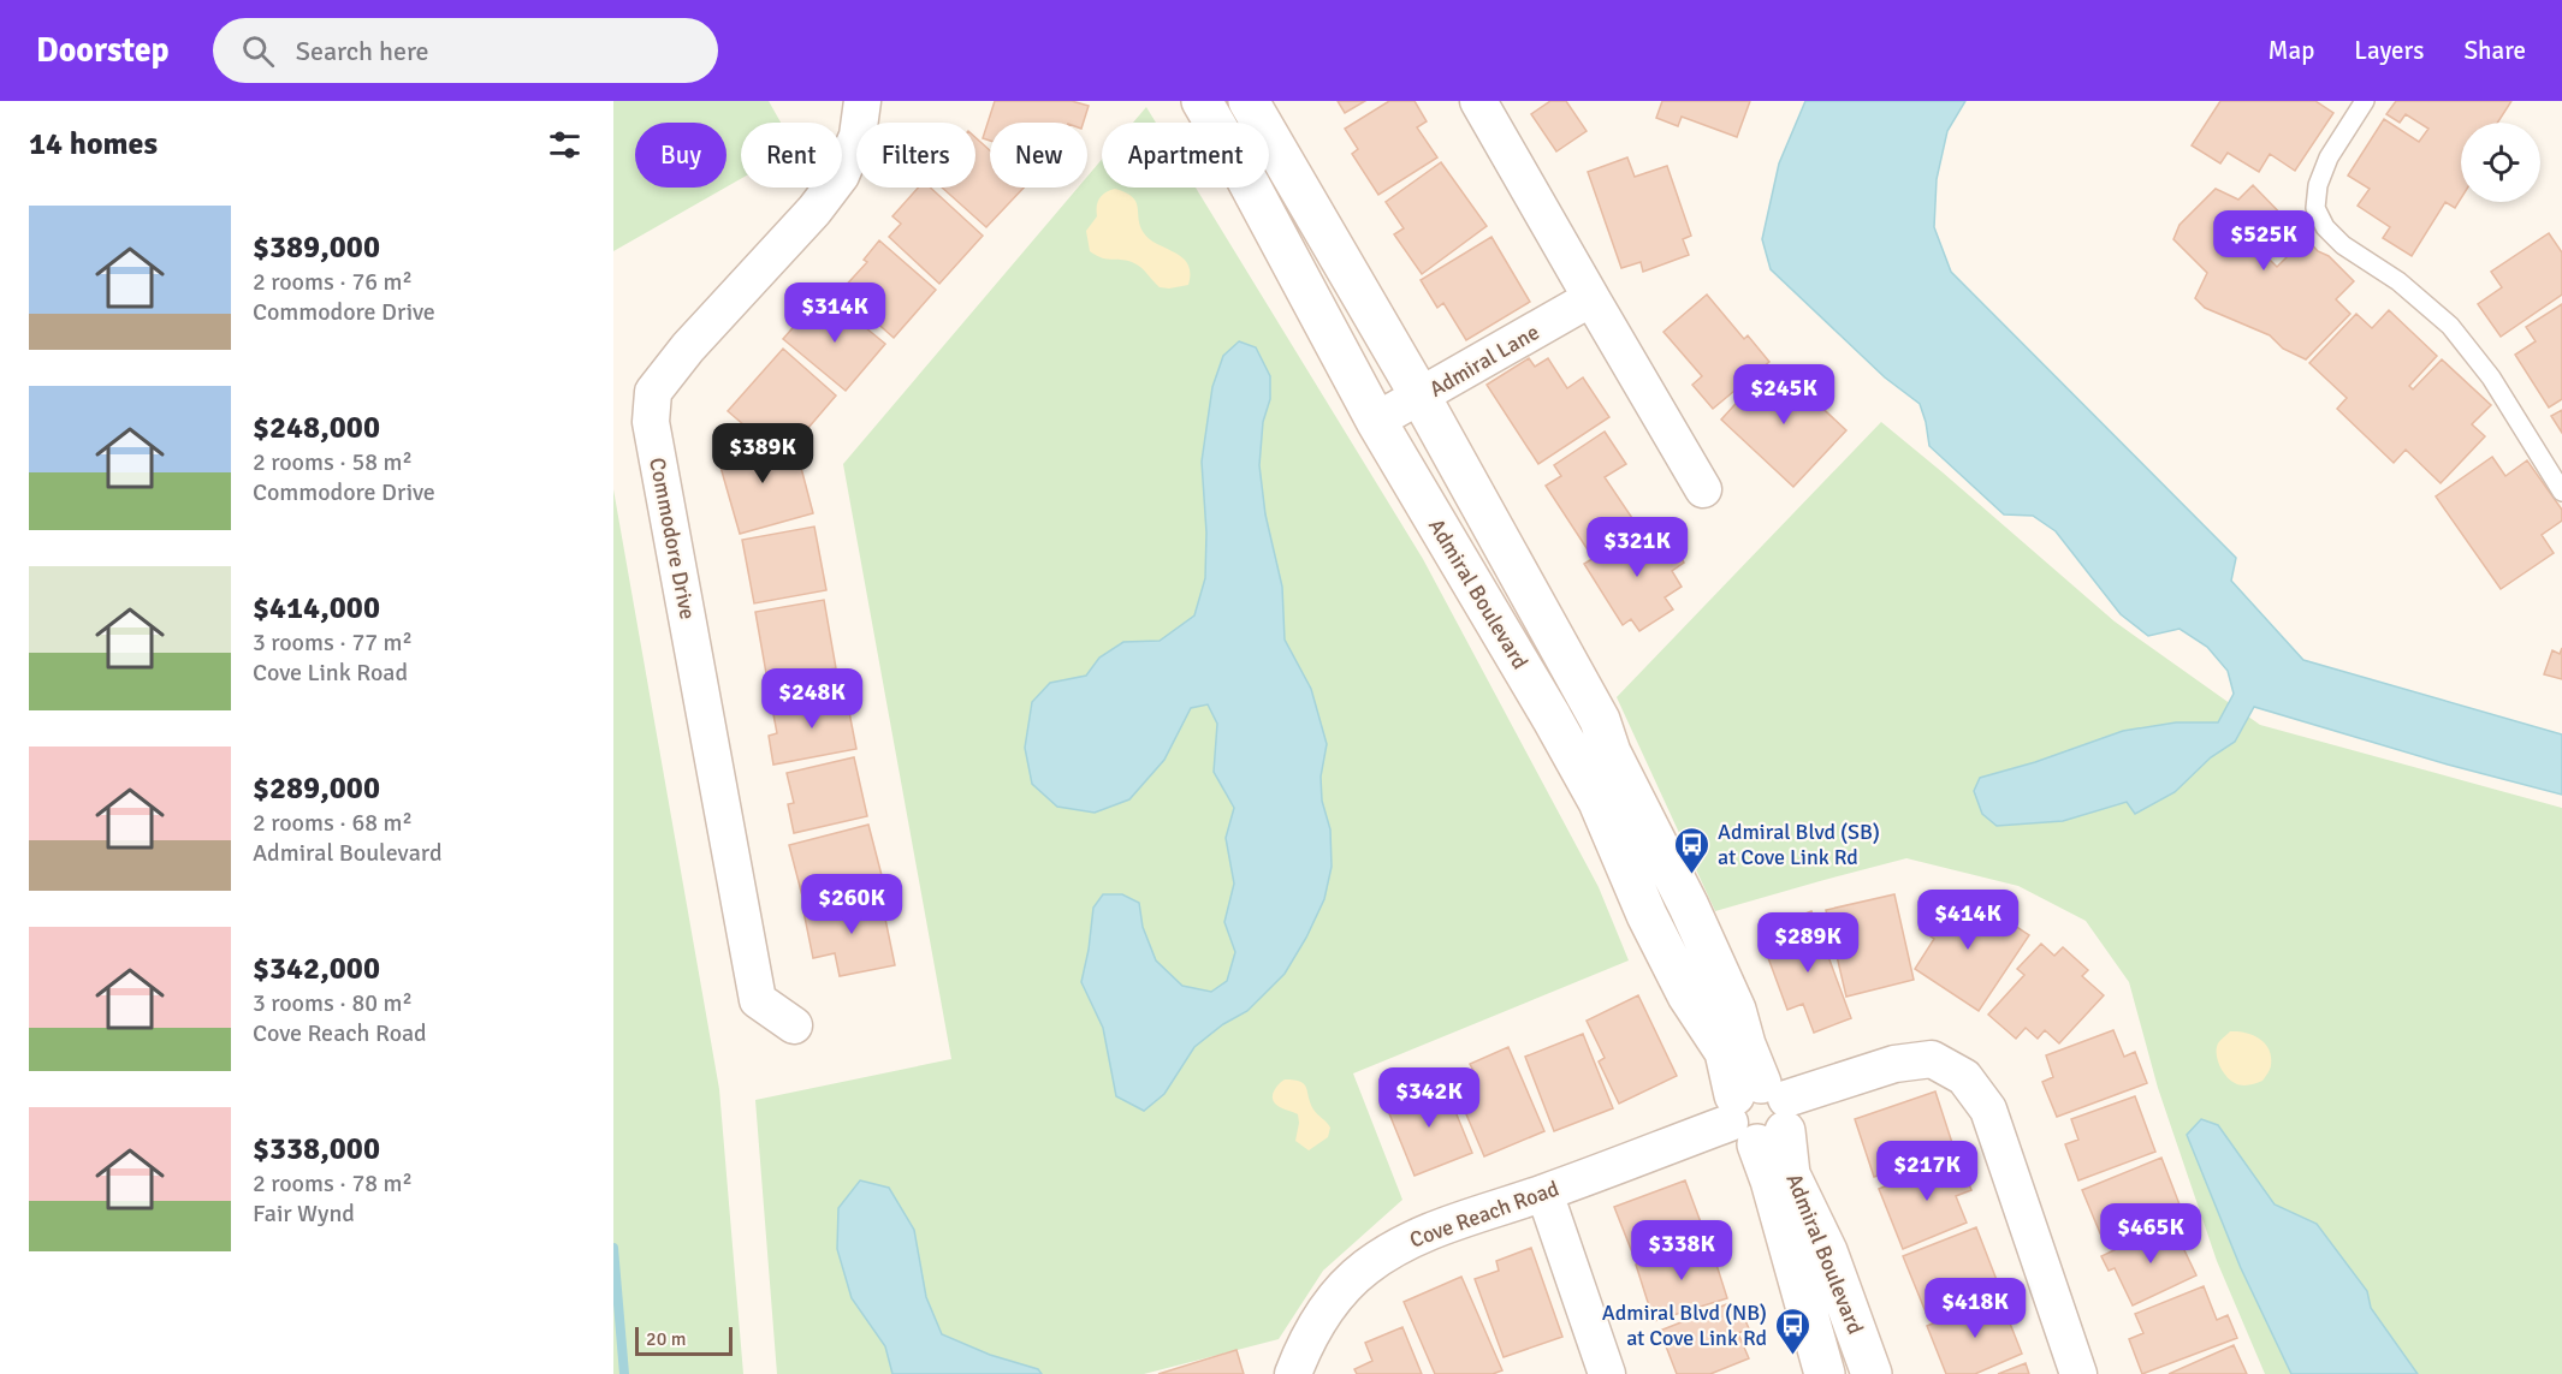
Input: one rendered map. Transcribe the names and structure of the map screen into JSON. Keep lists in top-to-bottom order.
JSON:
{
  "streets": {
    "street": [
      "Admiral Lane",
      "Commodore Drive",
      "Admiral Boulevard",
      "Cove Reach Road"
    ]
  },
  "crossings": [
    ["Admiral Lane", "Admiral Boulevard"],
    ["Admiral Boulevard", "Cove Reach Road"]
  ],
  "places": {
    "bus stop": ["Admiral Blvd (SB) at Cove Link Rd", "Admiral Blvd (NB) at Cove Link Rd"]
  },
  "scale_bar": "20 m",
  "page": {
    "header": "Doorstep",
    "search": "Search here",
    "nav": ["Map", "Layers", "Share"],
    "heading": "14 homes",
    "chip": [
      "Buy",
      "Rent",
      "Filters",
      "New",
      "Apartment"
    ],
    "list": [
      {
        "name": "$389,000",
        "note": "2 rooms · 76 m² · Commodore Drive"
      },
      {
        "name": "$248,000",
        "note": "2 rooms · 58 m² · Commodore Drive"
      },
      {
        "name": "$414,000",
        "note": "3 rooms · 77 m² · Cove Link Road"
      },
      {
        "name": "$289,000",
        "note": "2 rooms · 68 m² · Admiral Boulevard"
      },
      {
        "name": "$342,000",
        "note": "3 rooms · 80 m² · Cove Reach Road"
      },
      {
        "name": "$338,000",
        "note": "2 rooms · 78 m² · Fair Wynd"
      }
    ],
    "price": [
      "$525K",
      "$314K",
      "$245K",
      "$389K",
      "$321K",
      "$248K",
      "$260K",
      "$414K",
      "$289K",
      "$342K",
      "$217K",
      "$465K",
      "$338K",
      "$418K"
    ],
    "scale": "20 m"
  }
}
